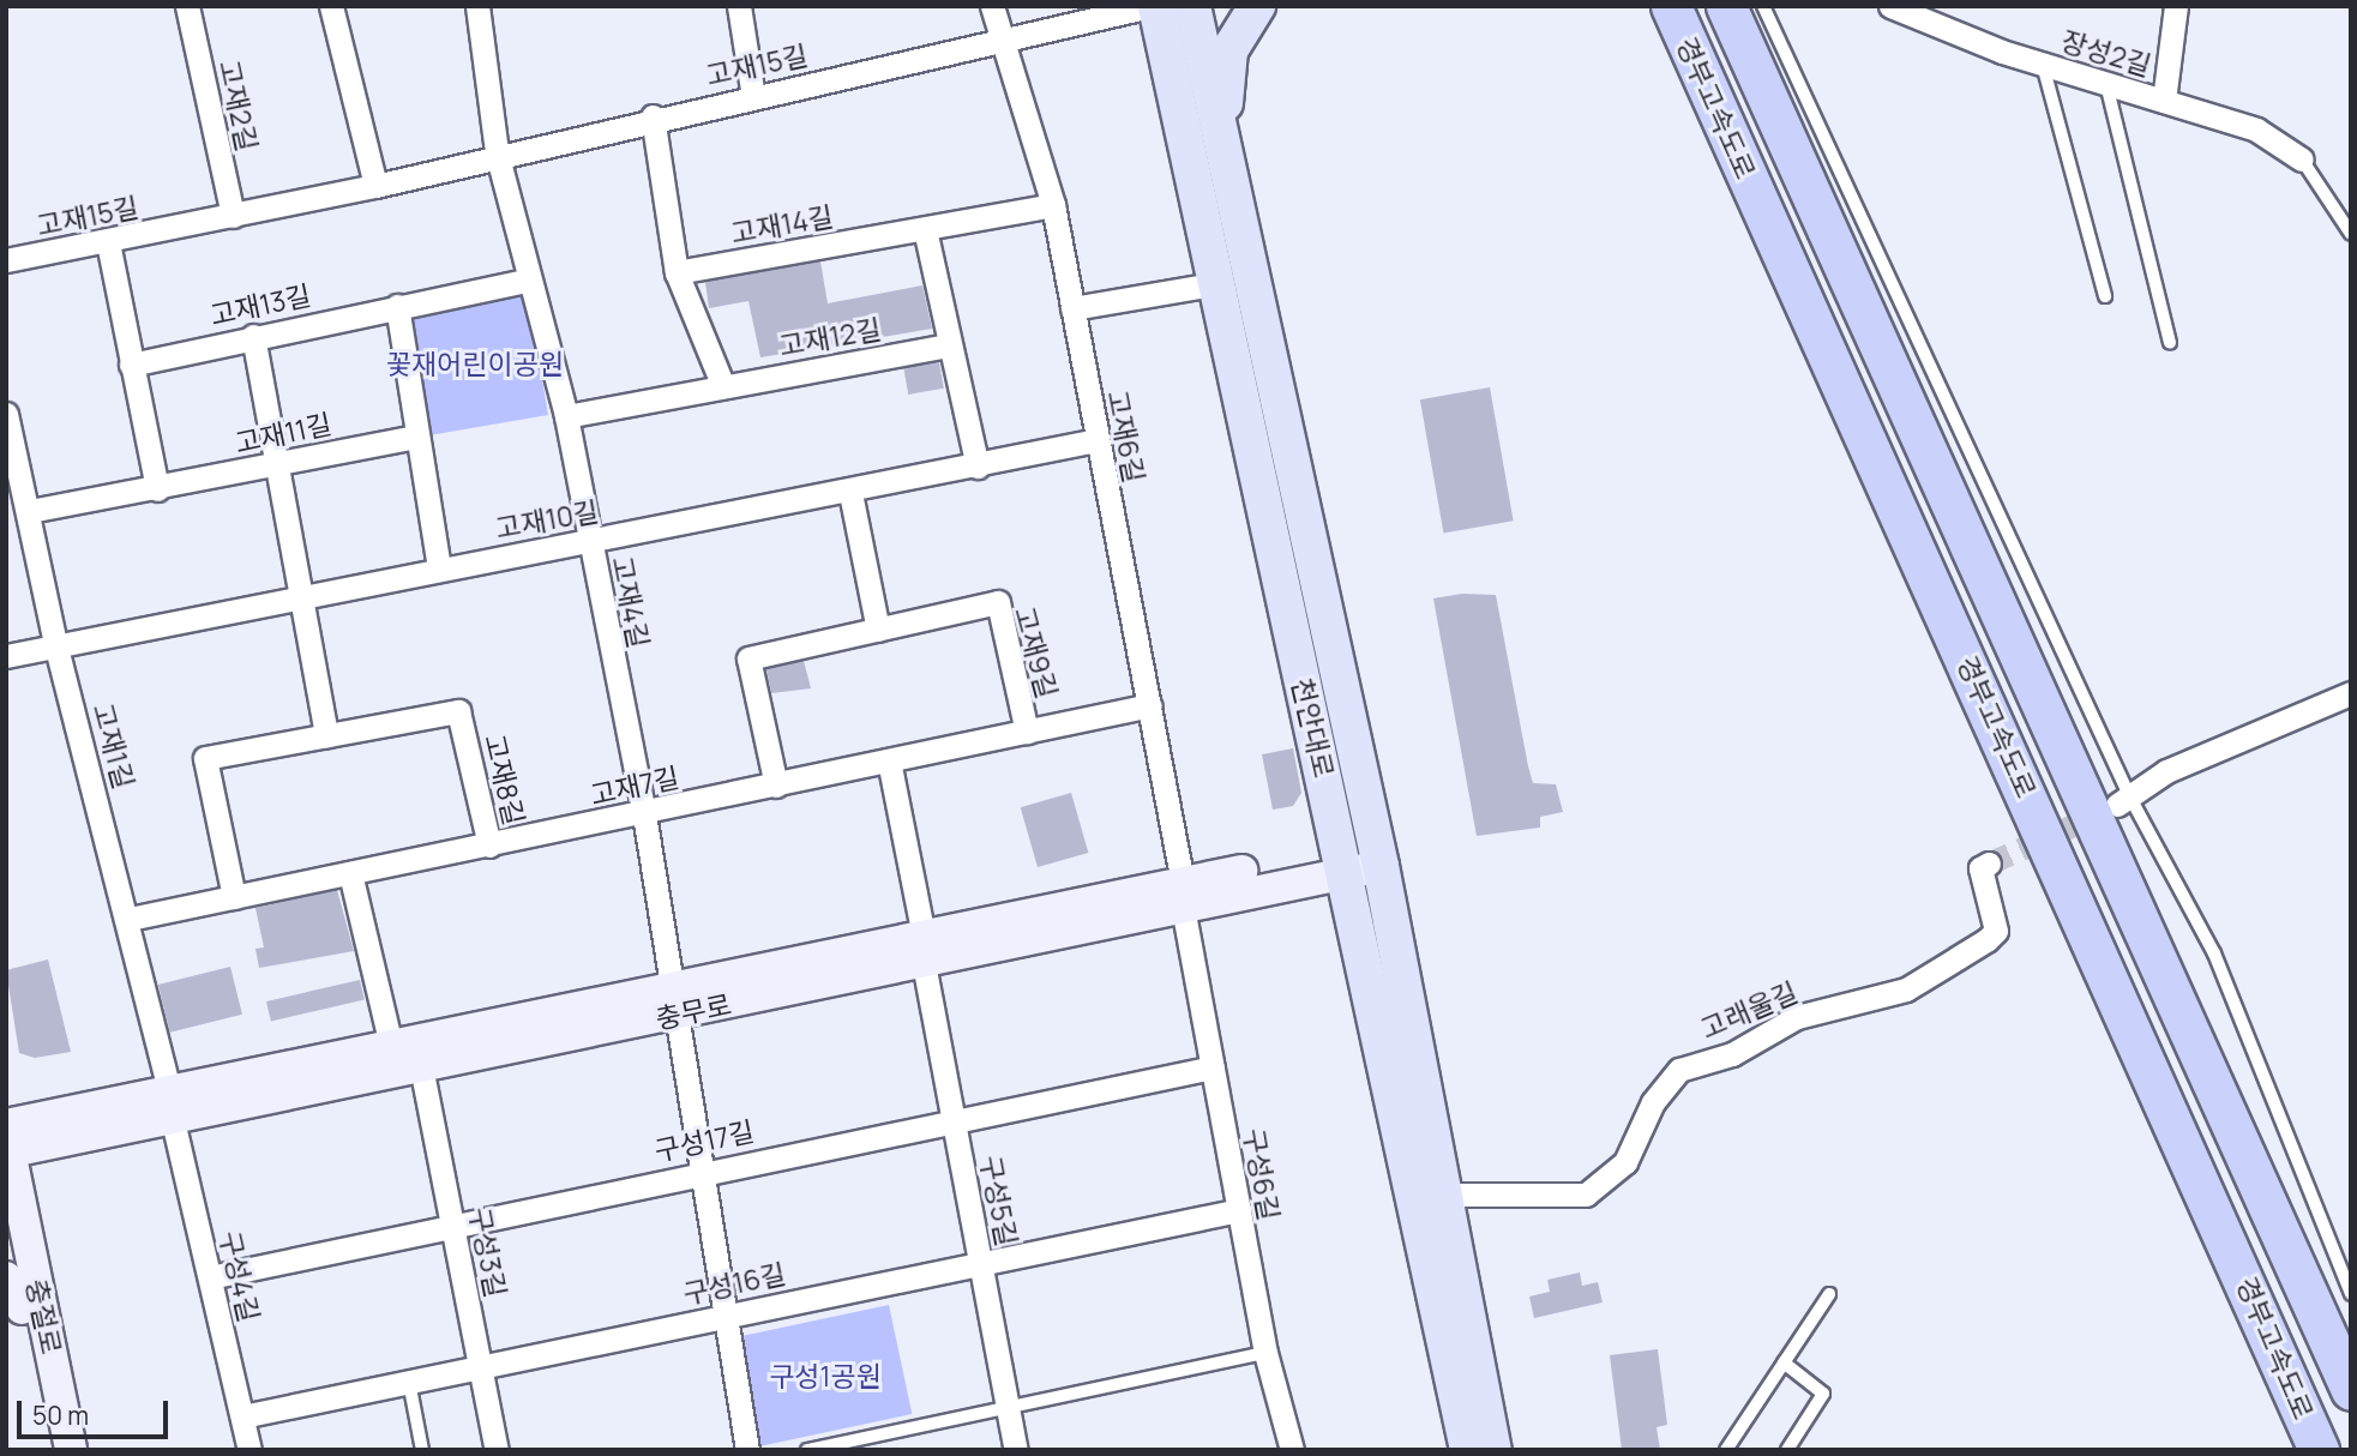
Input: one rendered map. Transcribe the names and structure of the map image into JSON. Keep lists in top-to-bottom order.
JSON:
{
  "streets": {
    "highway": ["경부고속도로"],
    "main road": ["천안대로", "충무로", "충절로"],
    "street": [
      "장성2길",
      "고재15길",
      "고재2길",
      "고재14길",
      "고재13길",
      "고재12길",
      "고재11길",
      "고재6길",
      "고재10길",
      "고재4길",
      "고재9길",
      "고재1길",
      "고재8길",
      "고재7길",
      "고래울길",
      "구성17길",
      "구성6길",
      "구성5길",
      "구성3길",
      "구성4길",
      "구성16길"
    ]
  },
  "crossings": [
    ["고재15길", "고재2길"],
    ["고재15길", "고재6길"],
    ["고재15길", "고재4길"],
    ["고재15길", "천안대로"],
    ["고재14길", "고재6길"],
    ["고재13길", "고재4길"],
    ["고재12길", "고재4길"],
    ["고재11길", "고재1길"],
    ["고재6길", "고재10길"],
    ["고재6길", "고재7길"],
    ["고재6길", "충무로"],
    ["고재6길", "구성6길"],
    ["고재10길", "고재4길"],
    ["고재10길", "고재1길"],
    ["고재4길", "고재7길"],
    ["고재4길", "충무로"],
    ["고재9길", "고재7길"],
    ["천안대로", "고래울길"],
    ["천안대로", "충무로"],
    ["고재1길", "고재7길"],
    ["고재1길", "충무로"],
    ["고재1길", "구성4길"],
    ["고재8길", "고재7길"],
    ["충무로", "구성6길"],
    ["충무로", "구성5길"],
    ["충무로", "구성3길"],
    ["충무로", "구성4길"],
    ["충무로", "충절로"],
    ["구성17길", "구성6길"],
    ["구성17길", "구성5길"],
    ["구성17길", "구성3길"],
    ["구성17길", "구성4길"],
    ["구성6길", "구성16길"],
    ["구성5길", "구성16길"],
    ["구성3길", "구성16길"],
    ["구성4길", "구성16길"]
  ],
  "parks": ["꽃재어린이공원", "구성1공원"],
  "scale_bar": "50 m"
}
